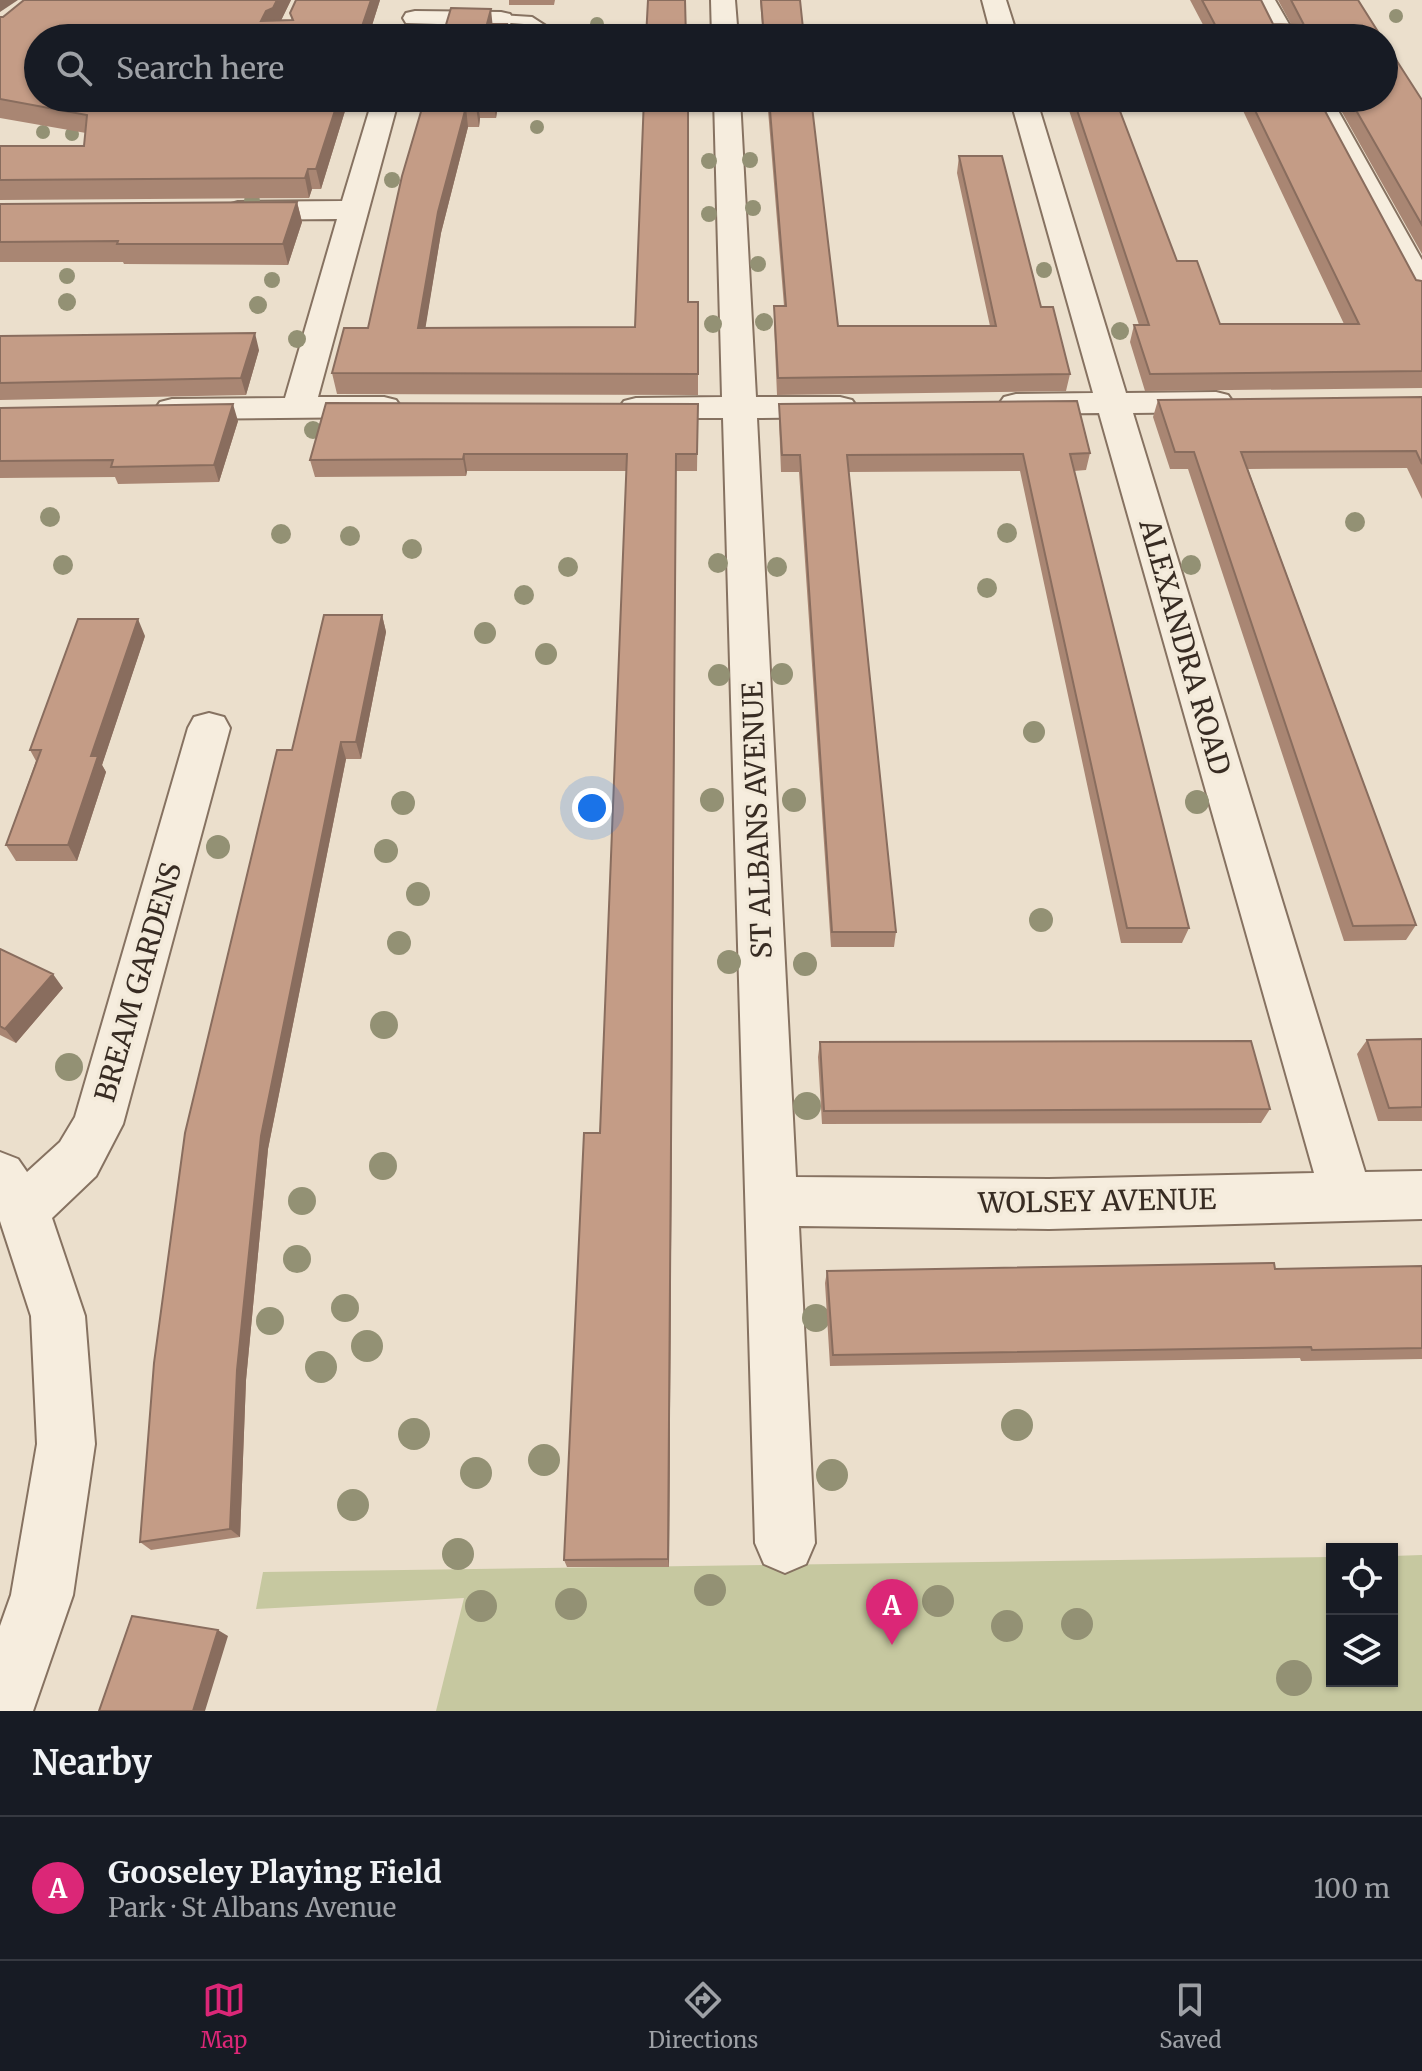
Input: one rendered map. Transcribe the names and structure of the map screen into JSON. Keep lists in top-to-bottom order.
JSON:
{
  "streets": {
    "street": [
      "ALEXANDRA ROAD",
      "ST ALBANS AVENUE",
      "BREAM GARDENS",
      "WOLSEY AVENUE"
    ]
  },
  "crossings": [
    ["ALEXANDRA ROAD", "WOLSEY AVENUE"],
    ["ST ALBANS AVENUE", "WOLSEY AVENUE"]
  ],
  "page": {
    "search": "Search here",
    "pins": "A",
    "heading": "Nearby",
    "list": [
      {
        "mark": "A",
        "name": "Gooseley Playing Field",
        "note": "Park · St Albans Avenue",
        "value": "100 m"
      }
    ],
    "nav": ["Map", "Directions", "Saved"]
  }
}
